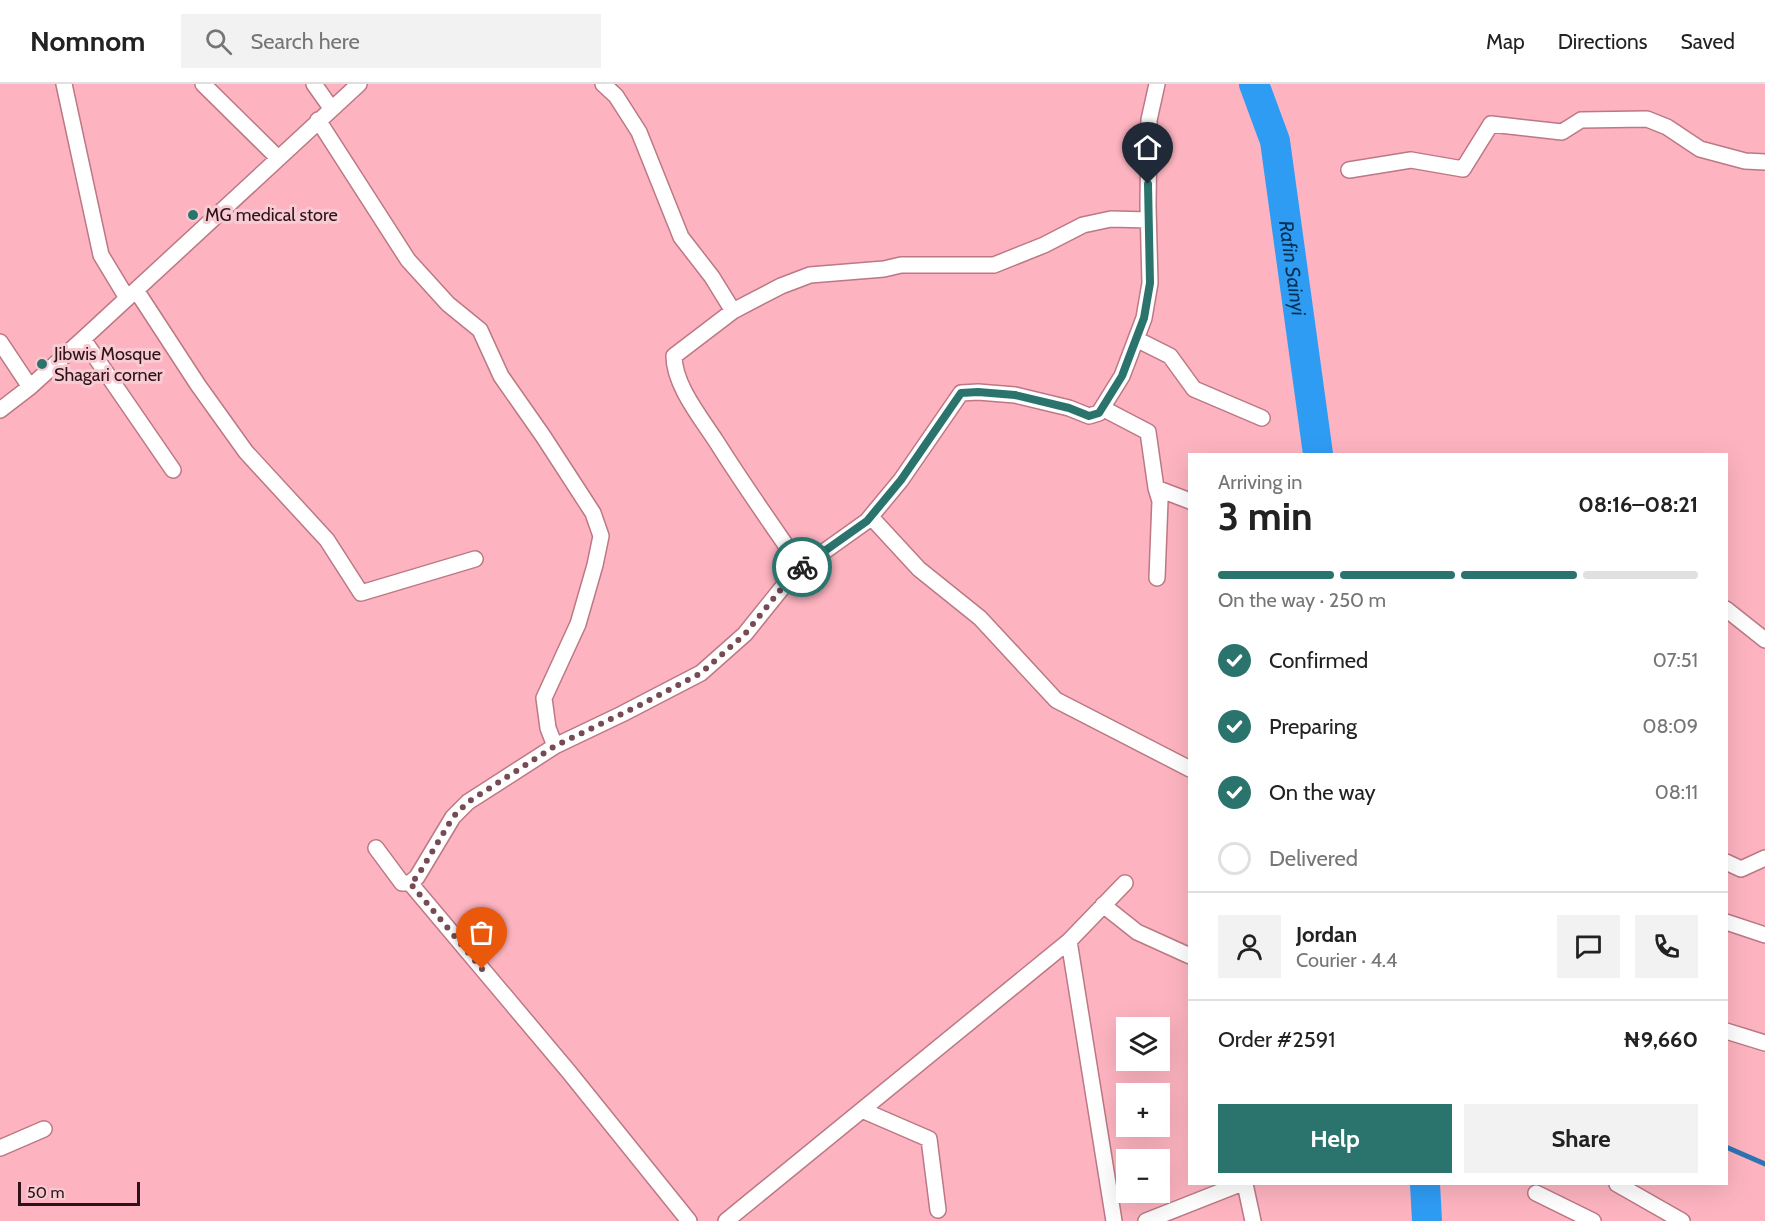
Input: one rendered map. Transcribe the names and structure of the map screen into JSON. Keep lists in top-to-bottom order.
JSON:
{
  "water": ["Rafin Sainyi"],
  "places": ["MG medical store", "Jibwis Mosque Shagari corner"],
  "scale_bar": "50 m",
  "page": {
    "header": "Nomnom",
    "search": "Search here",
    "nav": ["Map", "Directions", "Saved"],
    "heading": ["3 min", "Arriving in", "08:16–08:21"],
    "panel": [
      "Jordan",
      "Courier · 4.4",
      "Order #2591",
      "₦9,660"
    ],
    "bar": "On the way · 250 m",
    "list": [
      ["Confirmed", "07:51"],
      ["Preparing", "08:09"],
      ["On the way", "08:11"],
      "Delivered"
    ],
    "map_buttons": ["+", "−"],
    "buttons": ["Help", "Share"],
    "scale": "50 m"
  }
}
